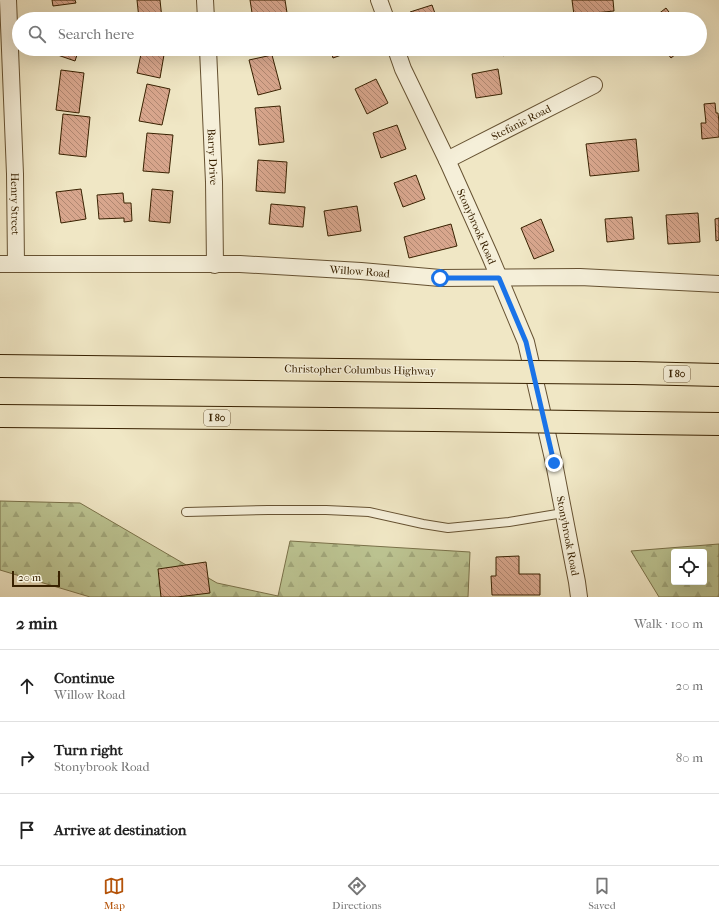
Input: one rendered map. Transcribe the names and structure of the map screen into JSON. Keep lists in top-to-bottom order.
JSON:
{
  "streets": {
    "highway": ["Christopher Columbus Highway", "I 80"],
    "street": [
      "Stefanic Road",
      "Barry Drive",
      "Henry Street",
      "Stonybrook Road",
      "Willow Road"
    ]
  },
  "crossings": [
    ["Stefanic Road", "Stonybrook Road"],
    ["Barry Drive", "Willow Road"],
    ["Henry Street", "Willow Road"],
    ["Stonybrook Road", "Willow Road"]
  ],
  "scale_bar": "20 m",
  "page": {
    "search": "Search here",
    "scale": "20 m",
    "heading": ["2 min", "Walk · 100 m"],
    "list": [
      ["Continue", "Willow Road", "20 m"],
      ["Turn right", "Stonybrook Road", "80 m"],
      "Arrive at destination"
    ],
    "nav": ["Map", "Directions", "Saved"]
  }
}
